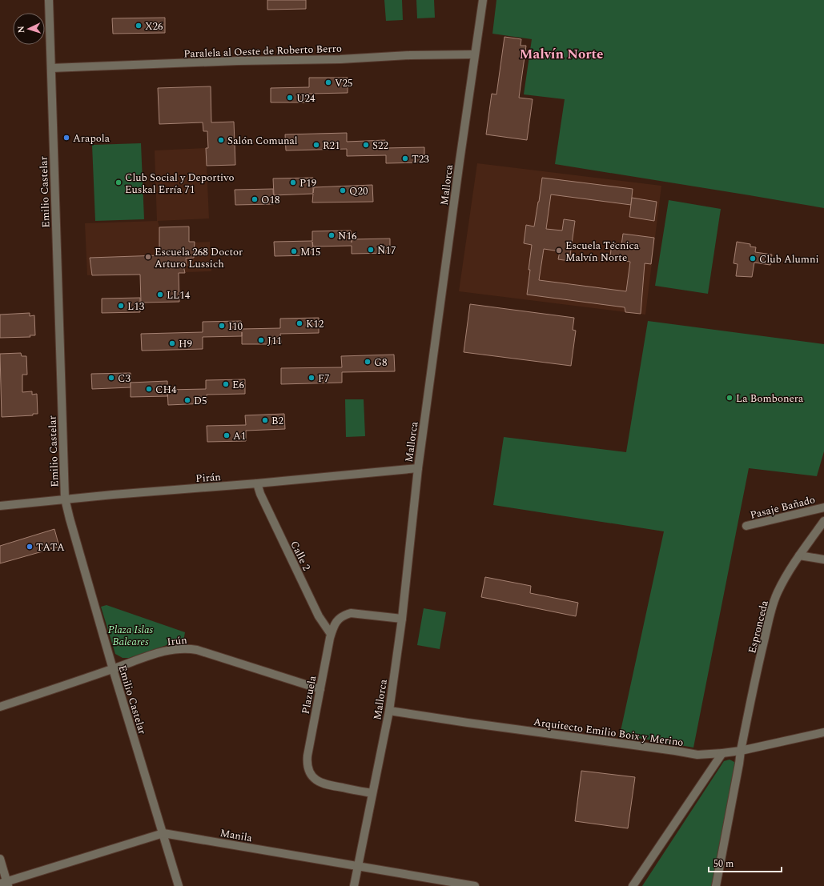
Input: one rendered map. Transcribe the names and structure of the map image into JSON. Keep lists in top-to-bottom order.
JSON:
{
  "streets": {
    "street": [
      "Paralela al Oeste de Roberto Berro",
      "Mallorca",
      "Emilio Castelar",
      "Pirán",
      "Pasaje Bañado",
      "Calle 2",
      "Espronceda",
      "Irún",
      "Plazuela",
      "Arquitecto Emilio Boix y Merino",
      "Manila"
    ]
  },
  "crossings": [
    ["Paralela al Oeste de Roberto Berro", "Mallorca"],
    ["Paralela al Oeste de Roberto Berro", "Emilio Castelar"],
    ["Mallorca", "Pirán"],
    ["Mallorca", "Plazuela"],
    ["Mallorca", "Arquitecto Emilio Boix y Merino"],
    ["Mallorca", "Manila"],
    ["Emilio Castelar", "Pirán"],
    ["Emilio Castelar", "Irún"],
    ["Emilio Castelar", "Manila"],
    ["Pirán", "Calle 2"],
    ["Calle 2", "Plazuela"],
    ["Espronceda", "Arquitecto Emilio Boix y Merino"],
    ["Irún", "Plazuela"]
  ],
  "districts": ["Malvín Norte"],
  "parks": ["Plaza Islas Baleares"],
  "places": [
    "X26",
    "V25",
    "U24",
    "Arapola",
    "Salón Comunal",
    "R21",
    "S22",
    "T23",
    "Club Social y Deportivo Euskal Erría 71",
    "P19",
    "Q20",
    "O18",
    "N16",
    "Ñ17",
    "Escuela Técnica Malvín Norte",
    "M15",
    "Escuela 268 Doctor Arturo Lussich",
    "Club Alumni",
    "LL14",
    "L13",
    "K12",
    "I10",
    "J11",
    "H9",
    "G8",
    "C3",
    "F7",
    "E6",
    "CH4",
    "La Bombonera",
    "D5",
    "B2",
    "A1",
    "TATA"
  ],
  "scale_bar": "50 m",
  "north": "left"
}
